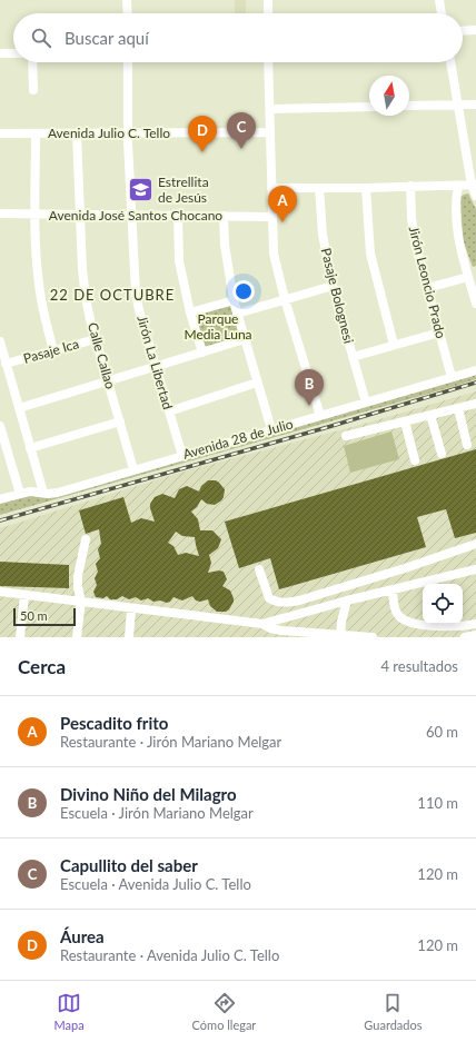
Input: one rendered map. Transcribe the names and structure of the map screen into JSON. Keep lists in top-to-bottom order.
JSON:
{
  "streets": {
    "street": [
      "Avenida Julio C. Tello",
      "Avenida José Santos Chocano",
      "Jirón Leoncio Prado",
      "Pasaje Bolognesi",
      "Pasaje Ica",
      "Calle Callao",
      "Jirón La Libertad",
      "Avenida 28 de Julio"
    ]
  },
  "crossings": [
    ["Avenida Julio C. Tello", "Calle Callao"],
    ["Avenida Julio C. Tello", "Jirón La Libertad"],
    ["Avenida José Santos Chocano", "Calle Callao"],
    ["Avenida José Santos Chocano", "Jirón La Libertad"],
    ["Jirón Leoncio Prado", "Avenida 28 de Julio"],
    ["Pasaje Bolognesi", "Avenida 28 de Julio"],
    ["Pasaje Ica", "Calle Callao"],
    ["Calle Callao", "Avenida 28 de Julio"],
    ["Jirón La Libertad", "Avenida 28 de Julio"]
  ],
  "districts": ["22 DE OCTUBRE"],
  "parks": ["Parque Media Luna"],
  "places": {
    "school or university": ["Estrellita de Jesús"]
  },
  "scale_bar": "50 m",
  "north": "top",
  "page": {
    "search": "Buscar aquí",
    "pins": [
      "C",
      "D",
      "A",
      "B"
    ],
    "scale": "50 m",
    "heading": ["Cerca", "4 resultados"],
    "list": [
      {
        "mark": "A",
        "name": "Pescadito frito",
        "note": "Restaurante · Jirón Mariano Melgar",
        "value": "60 m"
      },
      {
        "mark": "B",
        "name": "Divino Niño del Milagro",
        "note": "Escuela · Jirón Mariano Melgar",
        "value": "110 m"
      },
      {
        "mark": "C",
        "name": "Capullito del saber",
        "note": "Escuela · Avenida Julio C. Tello",
        "value": "120 m"
      },
      {
        "mark": "D",
        "name": "Áurea",
        "note": "Restaurante · Avenida Julio C. Tello",
        "value": "120 m"
      }
    ],
    "nav": ["Mapa", "Cómo llegar", "Guardados"]
  }
}
